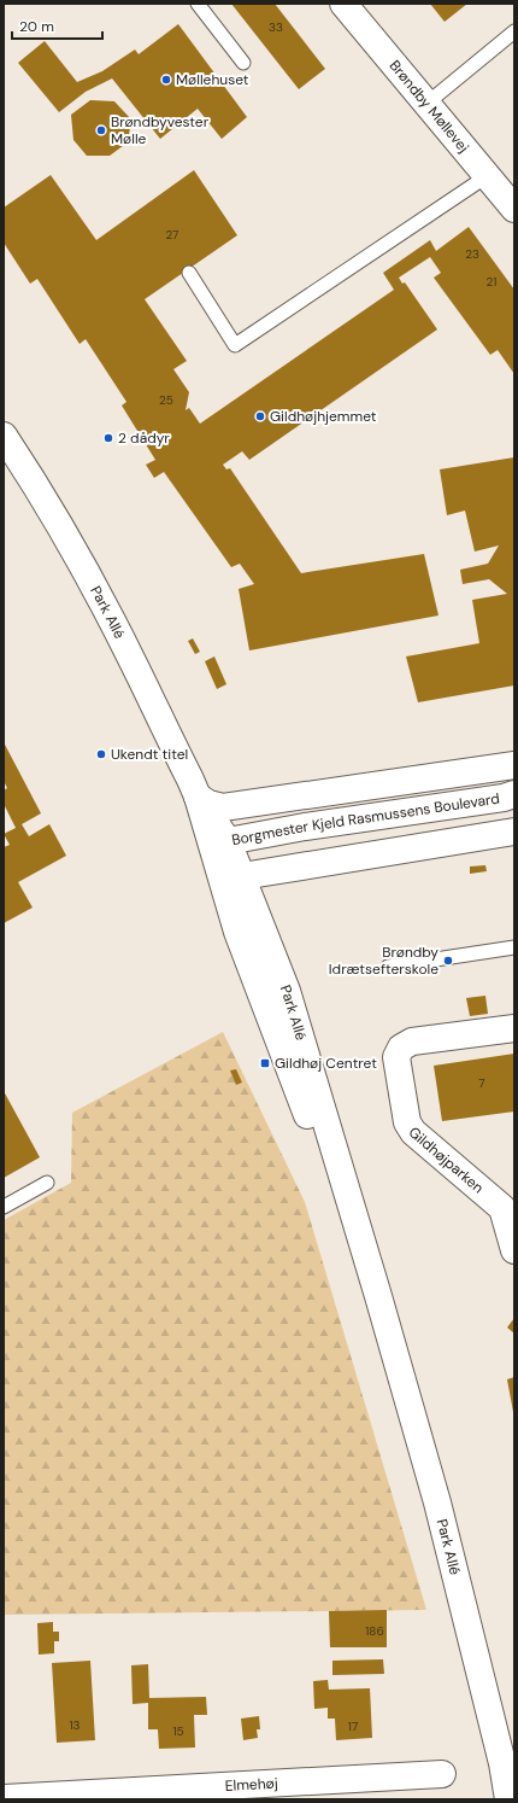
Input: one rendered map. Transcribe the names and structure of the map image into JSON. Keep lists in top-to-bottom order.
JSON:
{
  "streets": {
    "street": [
      "Brøndby Møllevej",
      "Park Allé",
      "Borgmester Kjeld Rasmussens Boulevard",
      "Gildhøjparken",
      "Elmehøj"
    ]
  },
  "crossings": [
    ["Park Allé", "Borgmester Kjeld Rasmussens Boulevard"]
  ],
  "places": {
    "other": [
      "Møllehuset",
      "Brøndbyvester Mølle",
      "Gildhøjhjemmet",
      "2 dådyr",
      "Ukendt titel",
      "Brøndby Idrætsefterskole"
    ],
    "transit": ["Gildhøj Centret"]
  },
  "house_numbers": [
    "33",
    "27",
    "23",
    "21",
    "25",
    "7",
    "186",
    "13",
    "17",
    "15"
  ],
  "scale_bar": "20 m"
}
